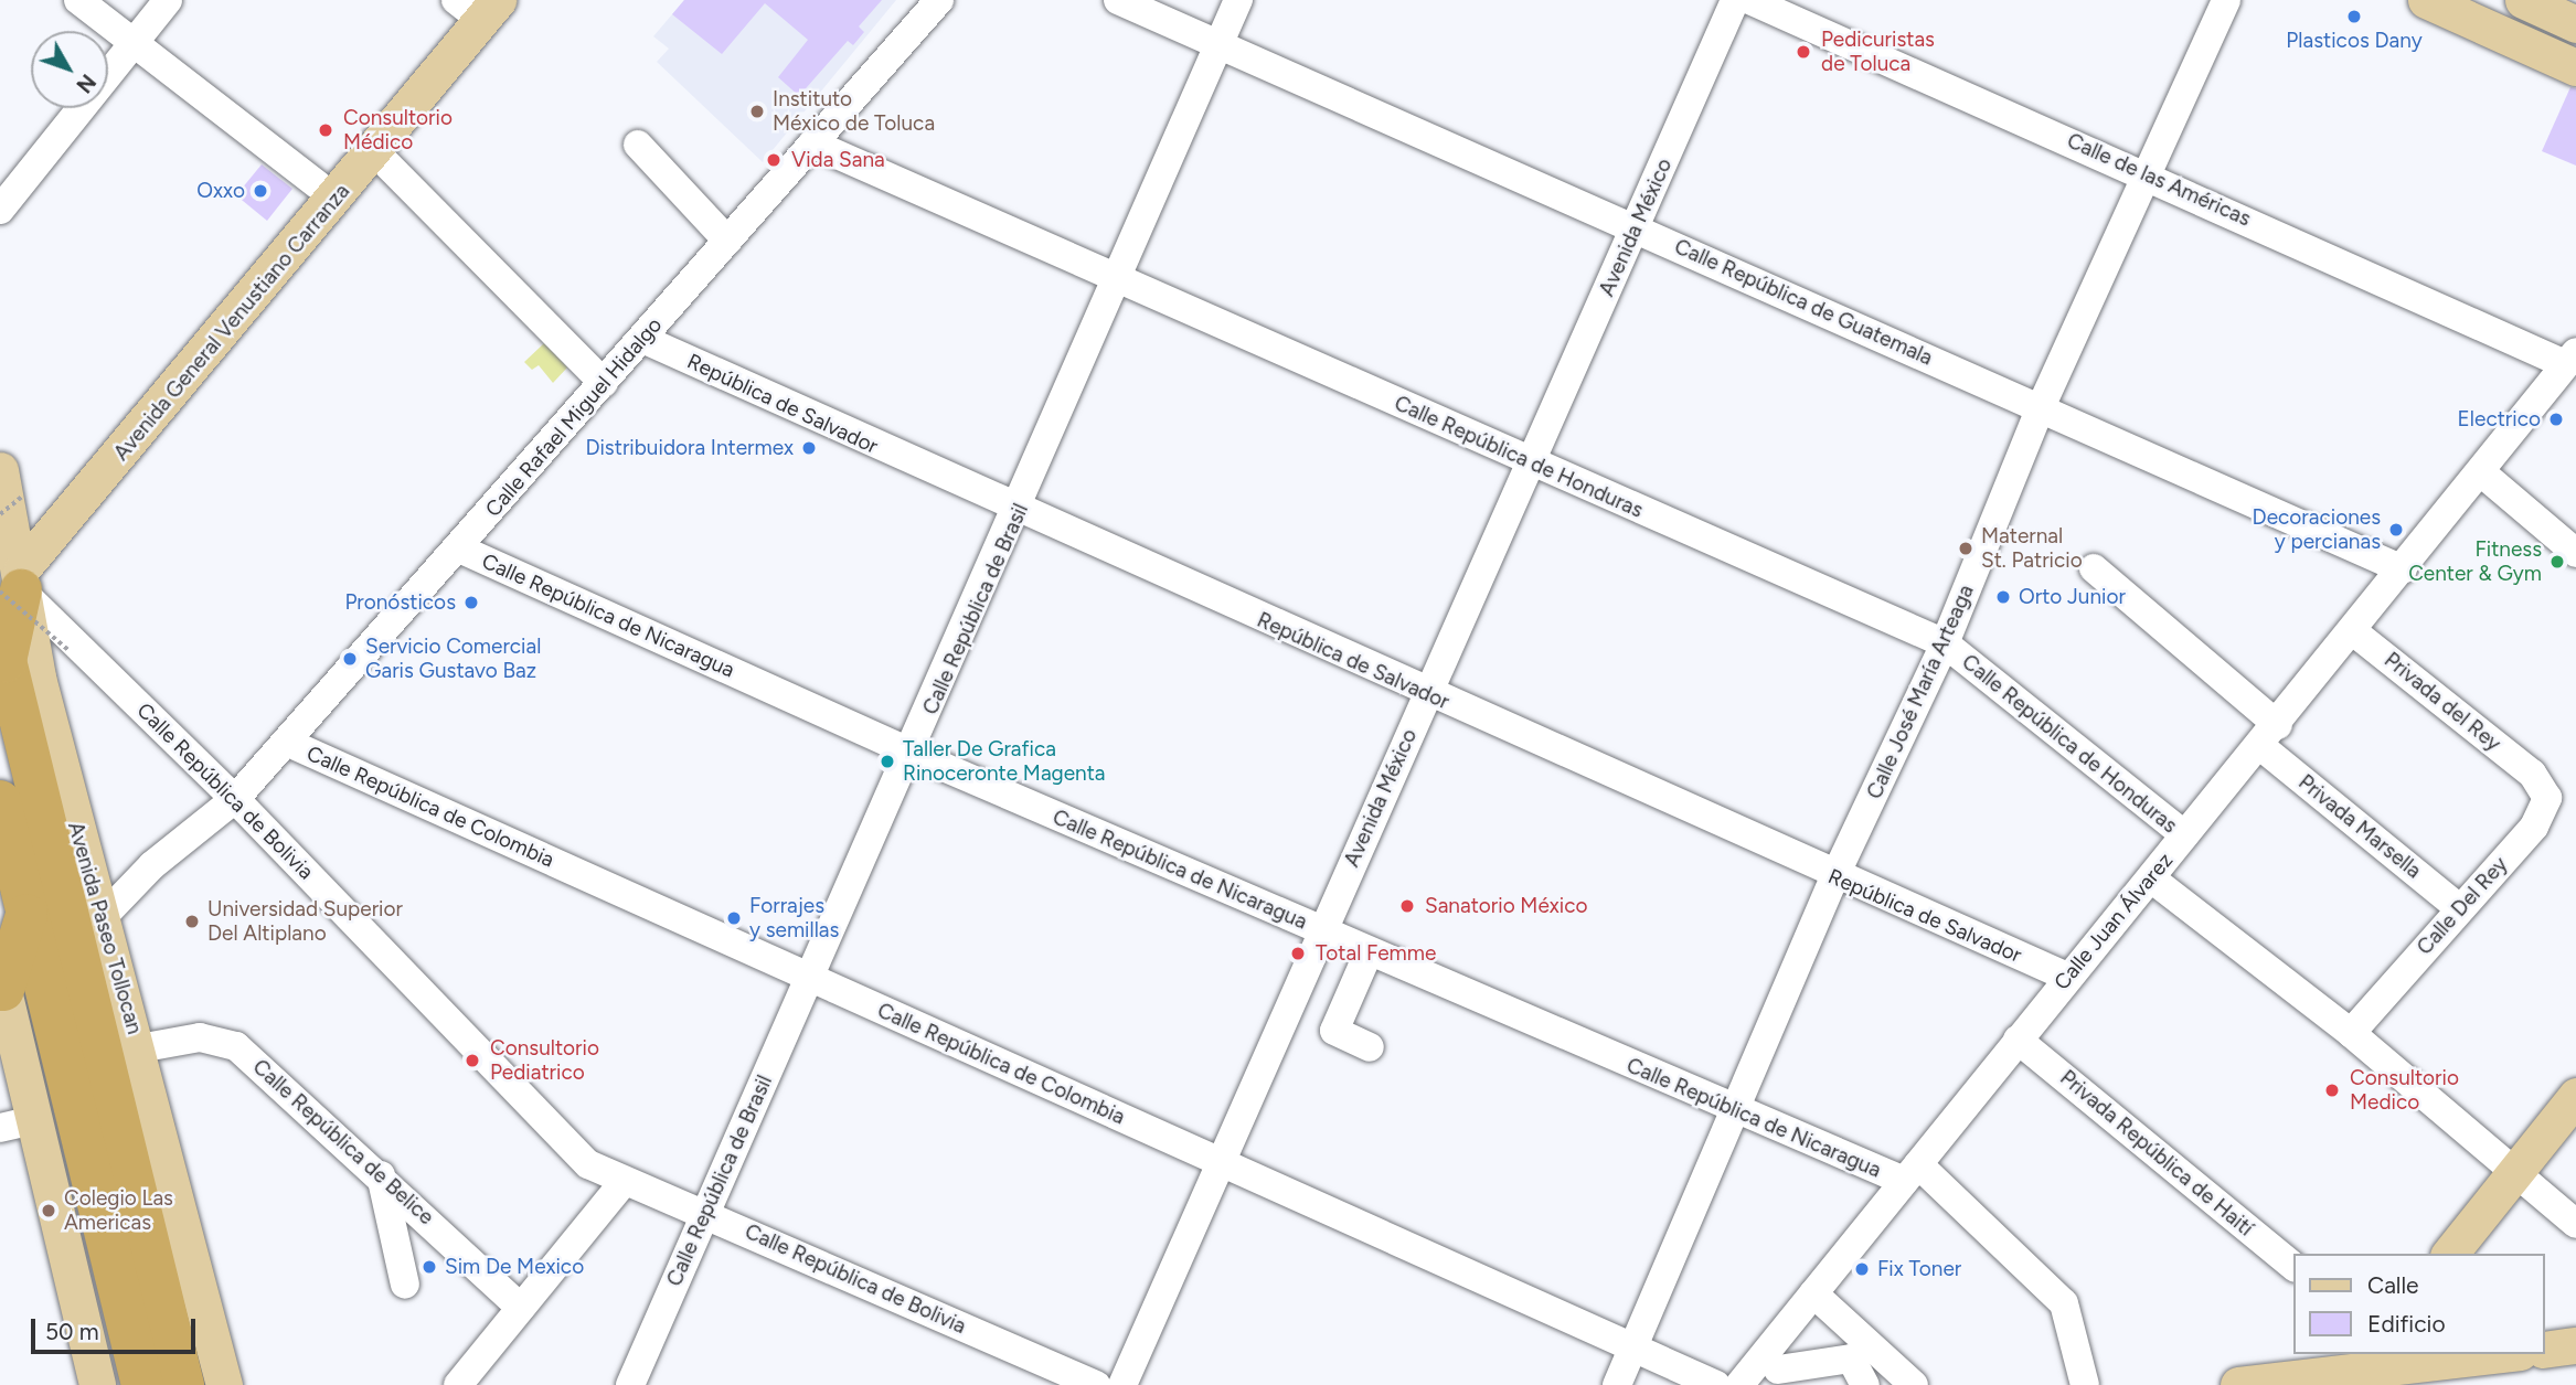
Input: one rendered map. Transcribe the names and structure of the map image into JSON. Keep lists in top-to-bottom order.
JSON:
{
  "streets": {
    "highway": ["Avenida Paseo Tollocan"],
    "main road": ["Avenida General Venustiano Carranza"],
    "street": [
      "Calle de las Américas",
      "Avenida México",
      "Calle República de Guatemala",
      "República de Salvador",
      "Calle Rafael Miguel Hidalgo",
      "Calle República de Honduras",
      "Calle República de Brasil",
      "Calle República de Nicaragua",
      "Calle José María Arteaga",
      "Privada del Rey",
      "Calle República de Bolivia",
      "Calle República de Colombia",
      "Privada Marsella",
      "Calle Del Rey",
      "Calle Juan Álvarez",
      "Calle República de Belice",
      "Privada República de Haití"
    ]
  },
  "crossings": [
    ["Calle de las Américas", "Calle José María Arteaga"],
    ["Calle de las Américas", "Calle Juan Álvarez"],
    ["Avenida México", "Calle República de Guatemala"],
    ["Avenida México", "República de Salvador"],
    ["Avenida México", "Calle República de Honduras"],
    ["Avenida México", "Calle República de Nicaragua"],
    ["Avenida México", "Calle República de Colombia"],
    ["Calle República de Guatemala", "Calle República de Brasil"],
    ["Calle República de Guatemala", "Calle José María Arteaga"],
    ["Calle República de Guatemala", "Calle Juan Álvarez"],
    ["Avenida General Venustiano Carranza", "Calle República de Bolivia"],
    ["Avenida General Venustiano Carranza", "Avenida Paseo Tollocan"],
    ["República de Salvador", "Calle Rafael Miguel Hidalgo"],
    ["República de Salvador", "Calle República de Brasil"],
    ["República de Salvador", "Calle José María Arteaga"],
    ["República de Salvador", "Calle Juan Álvarez"],
    ["Calle Rafael Miguel Hidalgo", "Calle República de Honduras"],
    ["Calle Rafael Miguel Hidalgo", "Calle República de Nicaragua"],
    ["Calle Rafael Miguel Hidalgo", "Calle República de Bolivia"],
    ["Calle Rafael Miguel Hidalgo", "Calle República de Colombia"],
    ["Calle Rafael Miguel Hidalgo", "Avenida Paseo Tollocan"],
    ["Calle República de Honduras", "Calle República de Brasil"],
    ["Calle República de Honduras", "Calle José María Arteaga"],
    ["Calle República de Honduras", "Calle Juan Álvarez"],
    ["Calle República de Brasil", "Calle República de Nicaragua"],
    ["Calle República de Brasil", "Calle República de Bolivia"],
    ["Calle República de Brasil", "Calle República de Colombia"],
    ["Calle República de Nicaragua", "Calle José María Arteaga"],
    ["Calle República de Nicaragua", "Calle Juan Álvarez"],
    ["Calle José María Arteaga", "Calle República de Colombia"],
    ["Privada del Rey", "Calle Del Rey"],
    ["Privada del Rey", "Calle Juan Álvarez"],
    ["Calle República de Bolivia", "Avenida Paseo Tollocan"],
    ["Privada Marsella", "Calle Del Rey"],
    ["Privada Marsella", "Calle Juan Álvarez"],
    ["Calle Juan Álvarez", "Privada República de Haití"],
    ["Avenida Paseo Tollocan", "Calle República de Belice"]
  ],
  "places": [
    "Plasticos Dany",
    "Pedicuristas de Toluca",
    "Instituto México de Toluca",
    "Consultorio Médico",
    "Vida Sana",
    "Oxxo",
    "Electrico",
    "Distribuidora Intermex",
    "Decoraciones y percianas",
    "Maternal St. Patricio",
    "Fitness Center & Gym",
    "Orto Junior",
    "Pronósticos",
    "Servicio Comercial Garis Gustavo Baz",
    "Taller De Grafica Rinoceronte Magenta",
    "Sanatorio México",
    "Forrajes y semillas",
    "Universidad Superior Del Altiplano",
    "Total Femme",
    "Consultorio Pediatrico",
    "Consultorio Medico",
    "Colegio Las Americas",
    "Sim De Mexico",
    "Fix Toner"
  ],
  "legend": ["Calle", "Edificio"],
  "scale_bar": "50 m",
  "north": "bottom right"
}
